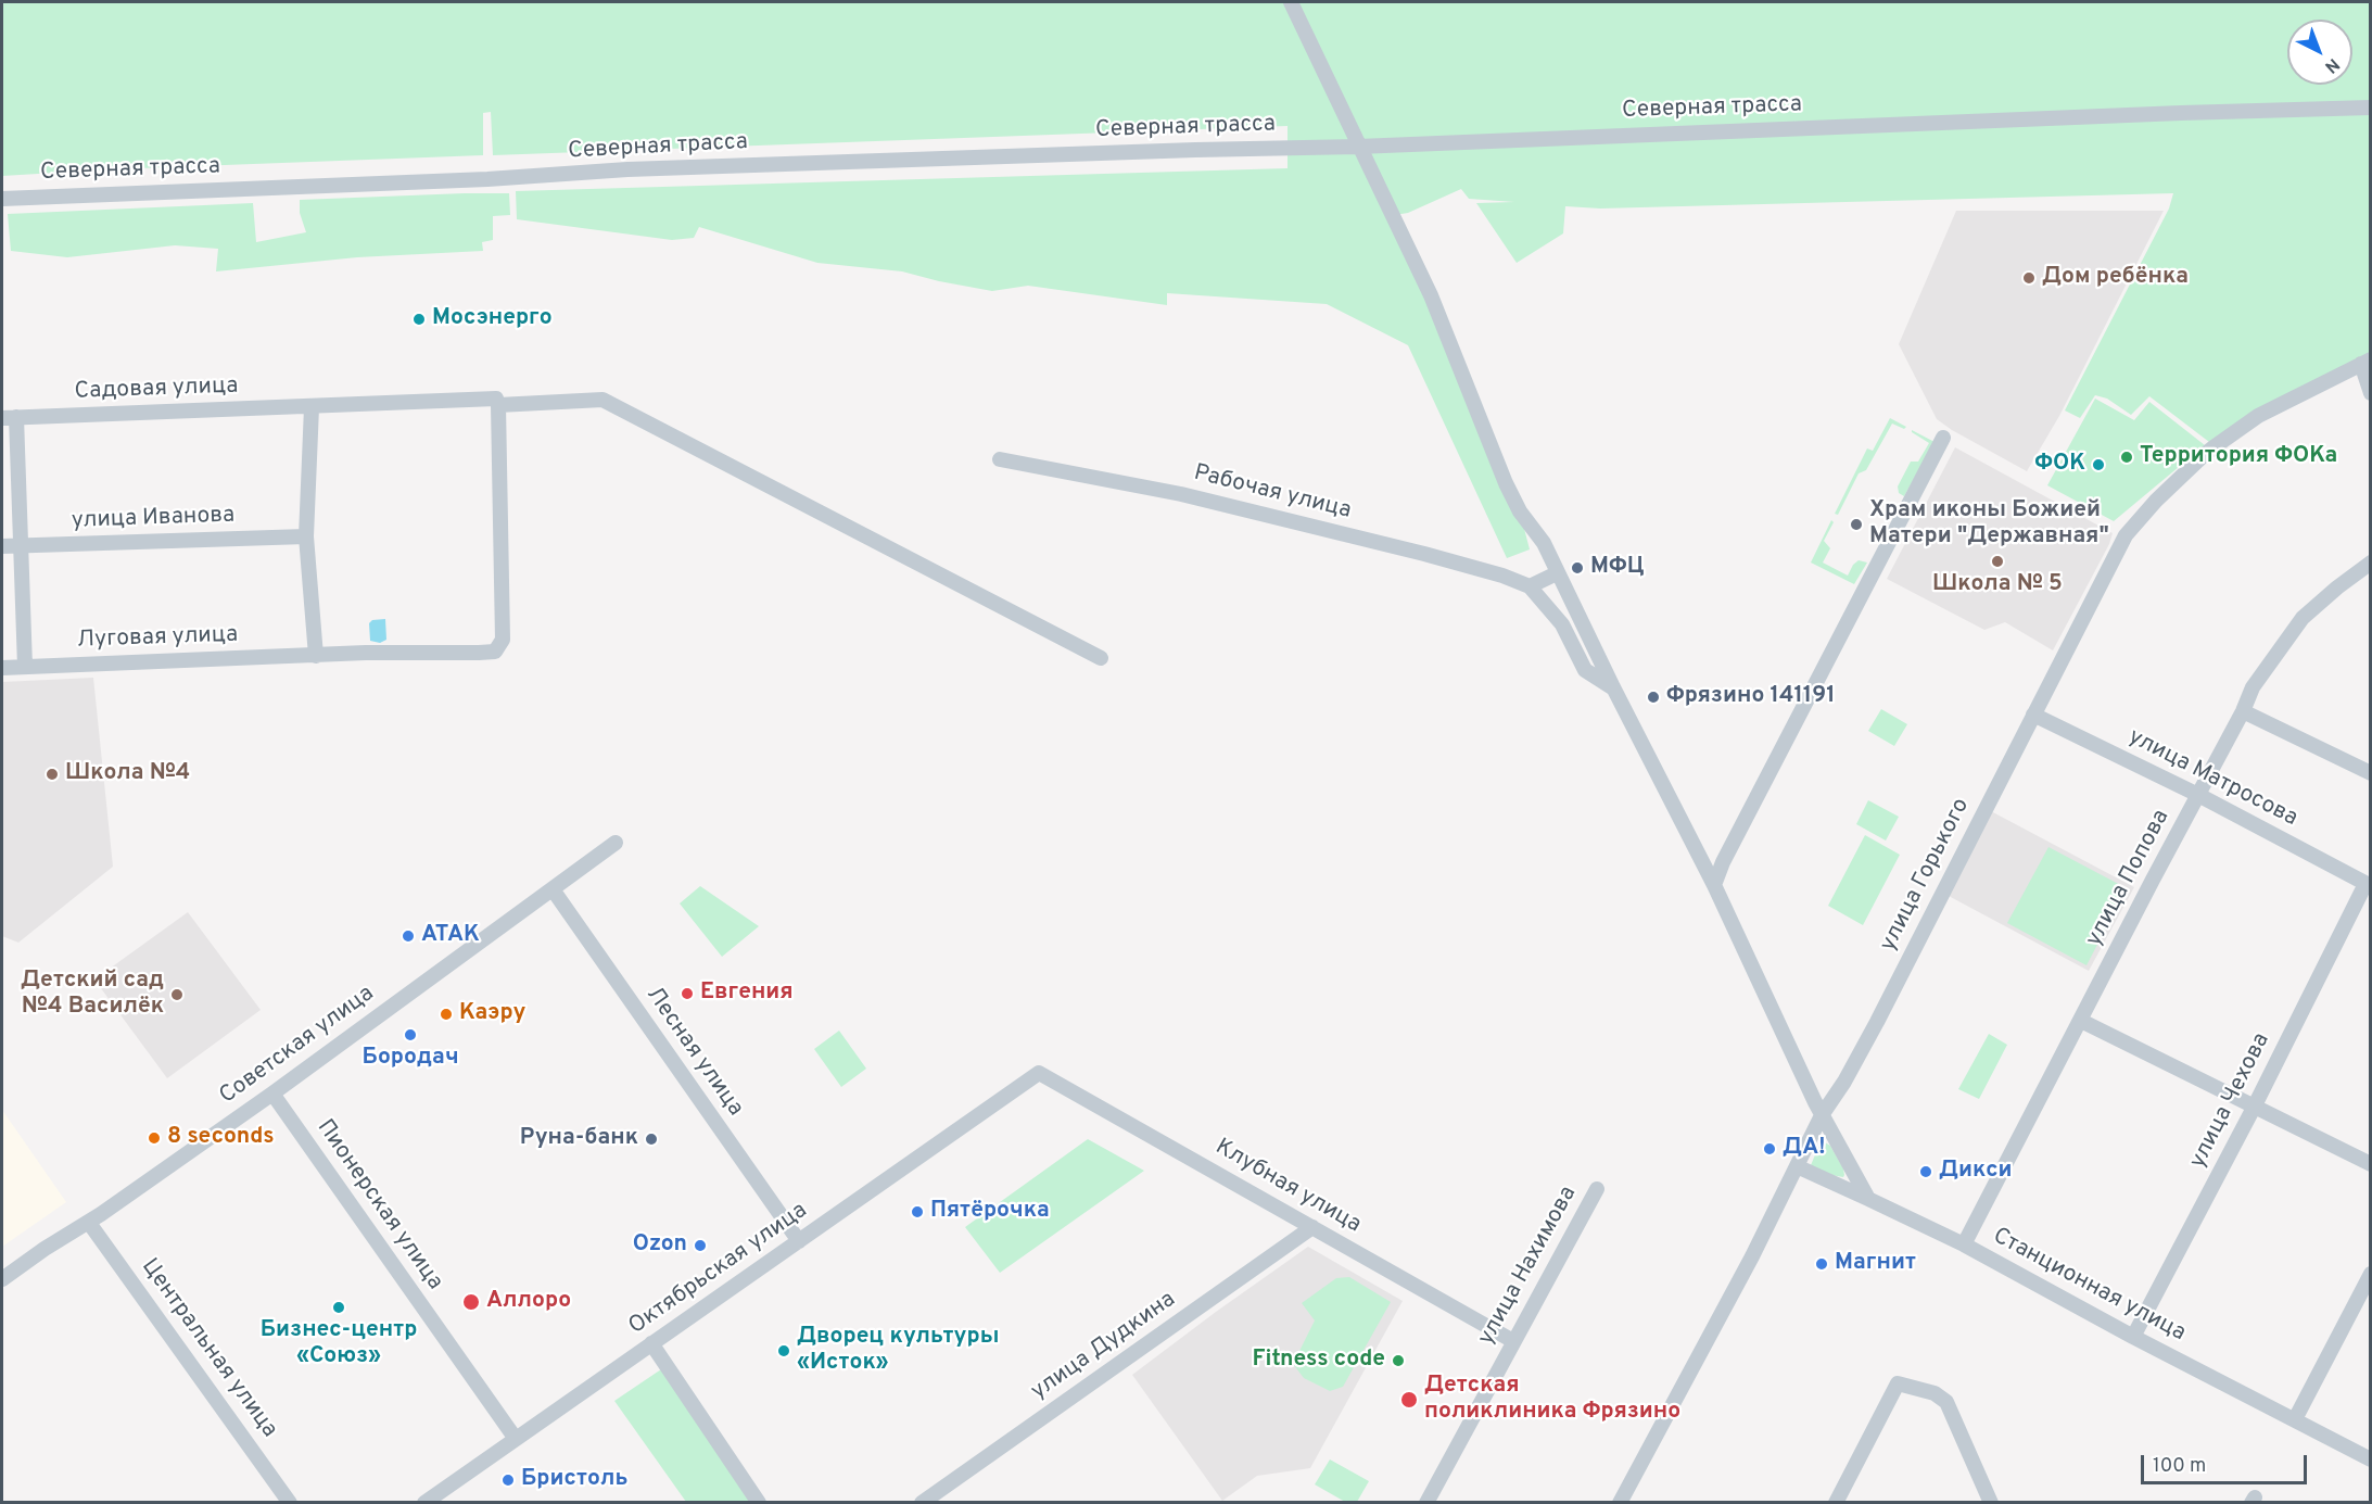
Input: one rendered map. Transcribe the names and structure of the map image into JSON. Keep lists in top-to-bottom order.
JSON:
{
  "streets": {
    "street": [
      "Северная трасса",
      "Садовая улица",
      "Рабочая улица",
      "улица Иванова",
      "Луговая улица",
      "улица Матросова",
      "улица Горького",
      "улица Попова",
      "Советская улица",
      "Лесная улица",
      "улица Чехова",
      "Клубная улица",
      "Пионерская улица",
      "улица Нахимова",
      "Октябрьская улица",
      "Станционная улица",
      "улица Дудкина",
      "Центральная улица"
    ]
  },
  "crossings": [
    ["Садовая улица", "Луговая улица"],
    ["улица Матросова", "улица Горького"],
    ["улица Матросова", "улица Попова"],
    ["улица Матросова", "улица Чехова"],
    ["улица Горького", "Станционная улица"],
    ["улица Попова", "Станционная улица"],
    ["Советская улица", "Лесная улица"],
    ["Советская улица", "Пионерская улица"],
    ["Советская улица", "Центральная улица"],
    ["Лесная улица", "Октябрьская улица"],
    ["улица Чехова", "Станционная улица"],
    ["Клубная улица", "улица Нахимова"],
    ["Клубная улица", "Октябрьская улица"],
    ["Клубная улица", "улица Дудкина"],
    ["Пионерская улица", "Октябрьская улица"]
  ],
  "places": [
    "Дом ребёнка",
    "Мосэнерго",
    "Территория ФОКа",
    "ФОК",
    "Храм иконы Божией Матери \"Державная\"",
    "Школа № 5",
    "МФЦ",
    "Фрязино 141191",
    "Школа №4",
    "АТАК",
    "Евгения",
    "Детский сад №4 Василёк",
    "Каэру",
    "Бородач",
    "8 seconds",
    "Руна-банк",
    "ДА!",
    "Дикси",
    "Пятёрочка",
    "Ozon",
    "Магнит",
    "Аллоро",
    "Бизнес-центр «Союз»",
    "Дворец культуры «Исток»",
    "Fitness code",
    "Детская поликлиника Фрязино",
    "Бристоль"
  ],
  "scale_bar": "100 m",
  "north": "bottom right"
}
